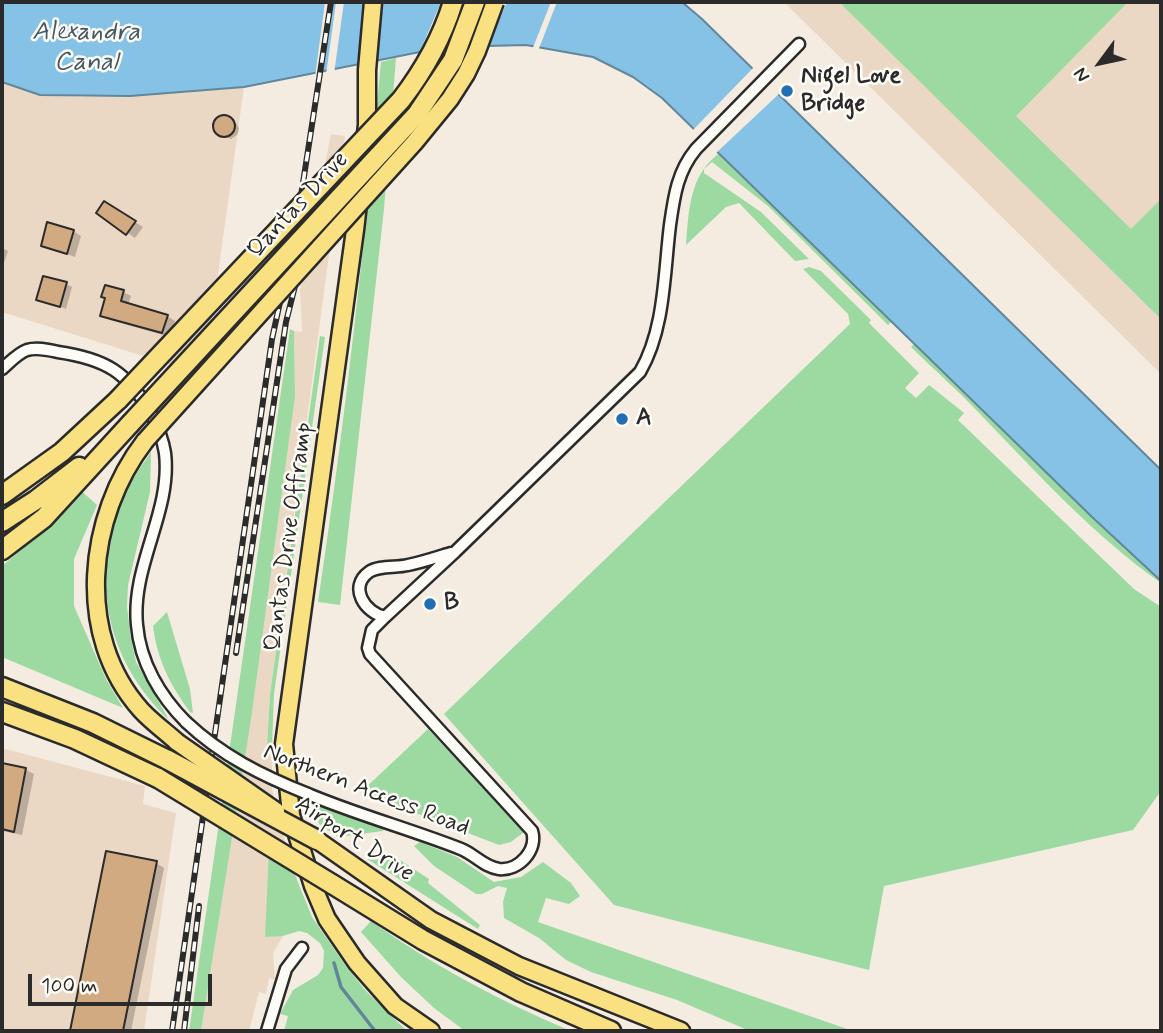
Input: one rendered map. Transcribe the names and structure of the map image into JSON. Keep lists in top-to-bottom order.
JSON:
{
  "streets": {
    "highway": ["Qantas Drive", "Qantas Drive Offramp", "Airport Drive"],
    "street": ["Northern Access Road"]
  },
  "water": ["Alexandra Canal"],
  "places": ["Nigel Love Bridge", "A", "B"],
  "scale_bar": "100 m",
  "north": "bottom left"
}
